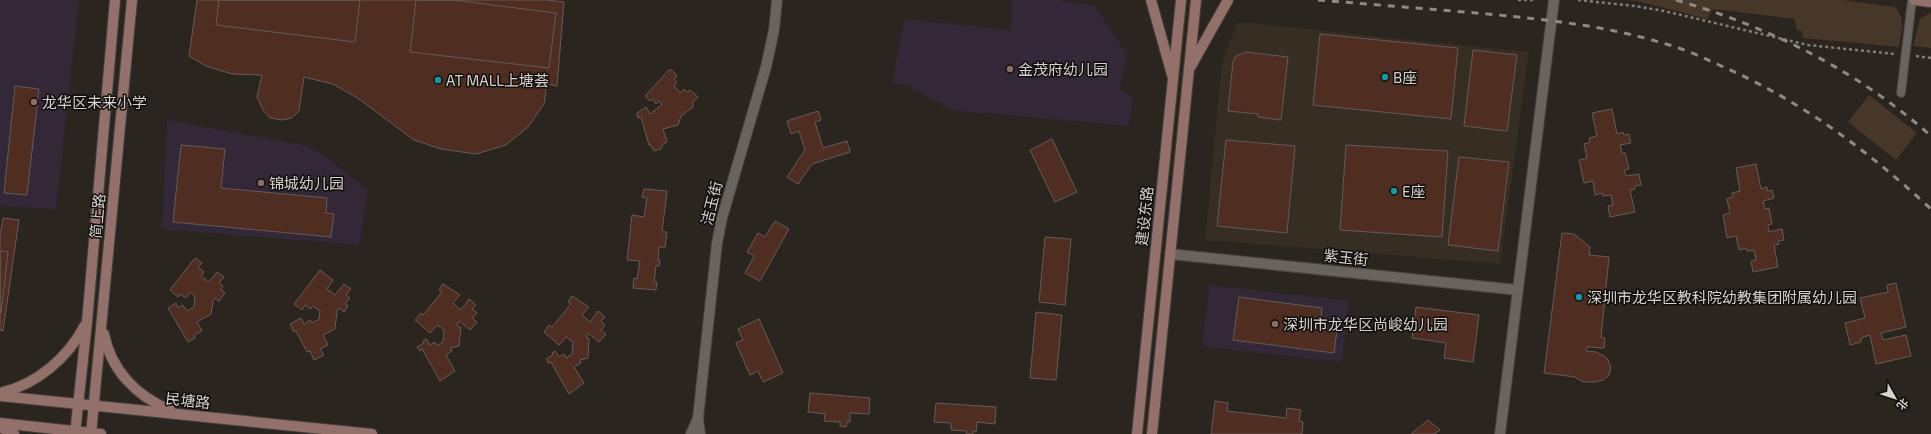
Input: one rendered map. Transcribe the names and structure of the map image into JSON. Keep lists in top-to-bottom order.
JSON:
{
  "streets": {
    "main road": ["简上路", "建设东路", "民塘路"],
    "street": ["洁玉街", "紫玉街"]
  },
  "crossings": [
    ["简上路", "民塘路"],
    ["建设东路", "紫玉街"]
  ],
  "places": [
    "金茂府幼儿园",
    "B座",
    "AT MALL上塘荟",
    "龙华区未来小学",
    "锦城幼儿园",
    "E座",
    "深圳市龙华区教科院幼教集团附属幼儿园",
    "深圳市龙华区尚峻幼儿园"
  ],
  "north": "bottom right"
}
